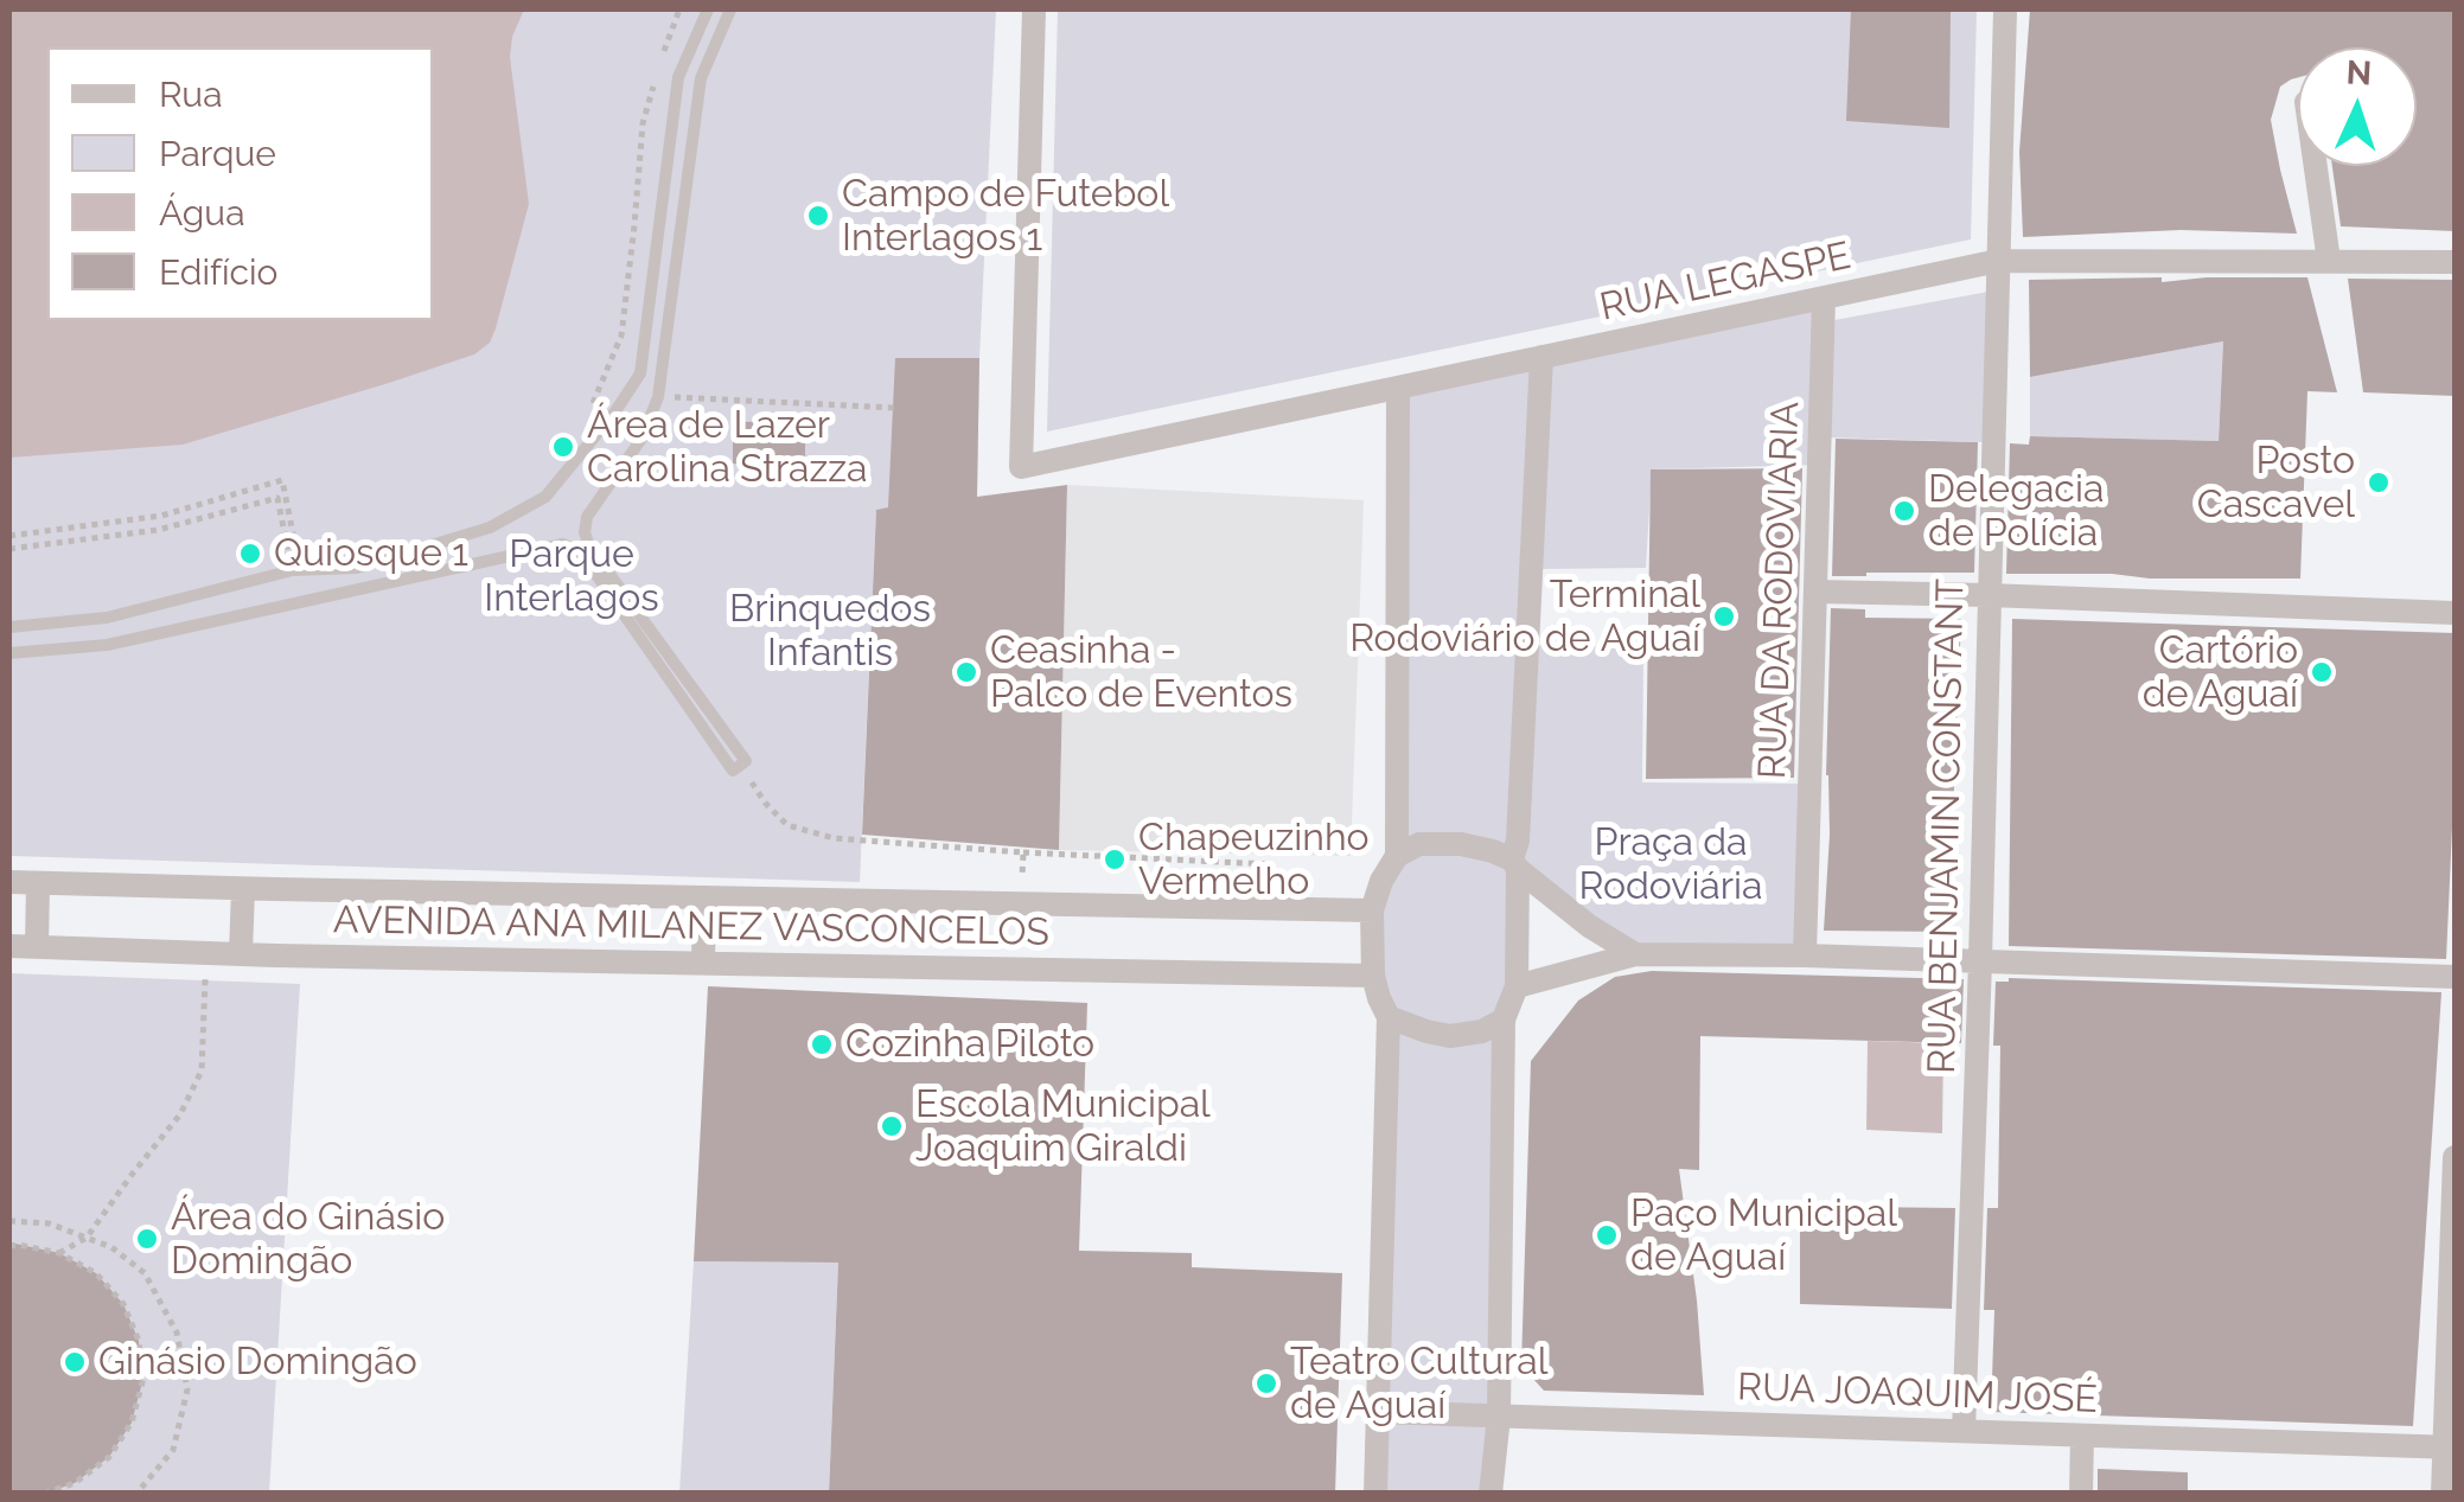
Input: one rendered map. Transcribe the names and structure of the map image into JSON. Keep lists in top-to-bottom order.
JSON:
{
  "streets": {
    "street": [
      "RUA LEGASPE",
      "RUA DA RODOVIARIA",
      "RUA BENJAMIN CONSTANT",
      "AVENIDA ANA MILANEZ VASCONCELOS",
      "RUA JOAQUIM JOSÉ"
    ]
  },
  "crossings": [
    ["RUA LEGASPE", "RUA DA RODOVIARIA"],
    ["RUA LEGASPE", "RUA BENJAMIN CONSTANT"],
    ["RUA BENJAMIN CONSTANT", "RUA JOAQUIM JOSÉ"]
  ],
  "parks": ["Parque Interlagos", "Brinquedos Infantis", "Praça da Rodoviária"],
  "places": [
    "Campo de Futebol Interlagos 1",
    "Área de Lazer Carolina Strazza",
    "Posto Cascavel",
    "Delegacia de Polícia",
    "Quiosque 1",
    "Terminal Rodoviário de Aguaí",
    "Ceasinha - Palco de Eventos",
    "Cartório de Aguaí",
    "Chapeuzinho Vermelho",
    "Cozinha Piloto",
    "Escola Municipal Joaquim Giraldi",
    "Paço Municipal de Aguaí",
    "Área do Ginásio Domingão",
    "Ginásio Domingão",
    "Teatro Cultural de Aguaí"
  ],
  "legend": [
    "Rua",
    "Parque",
    "Água",
    "Edifício"
  ],
  "north": "top"
}
